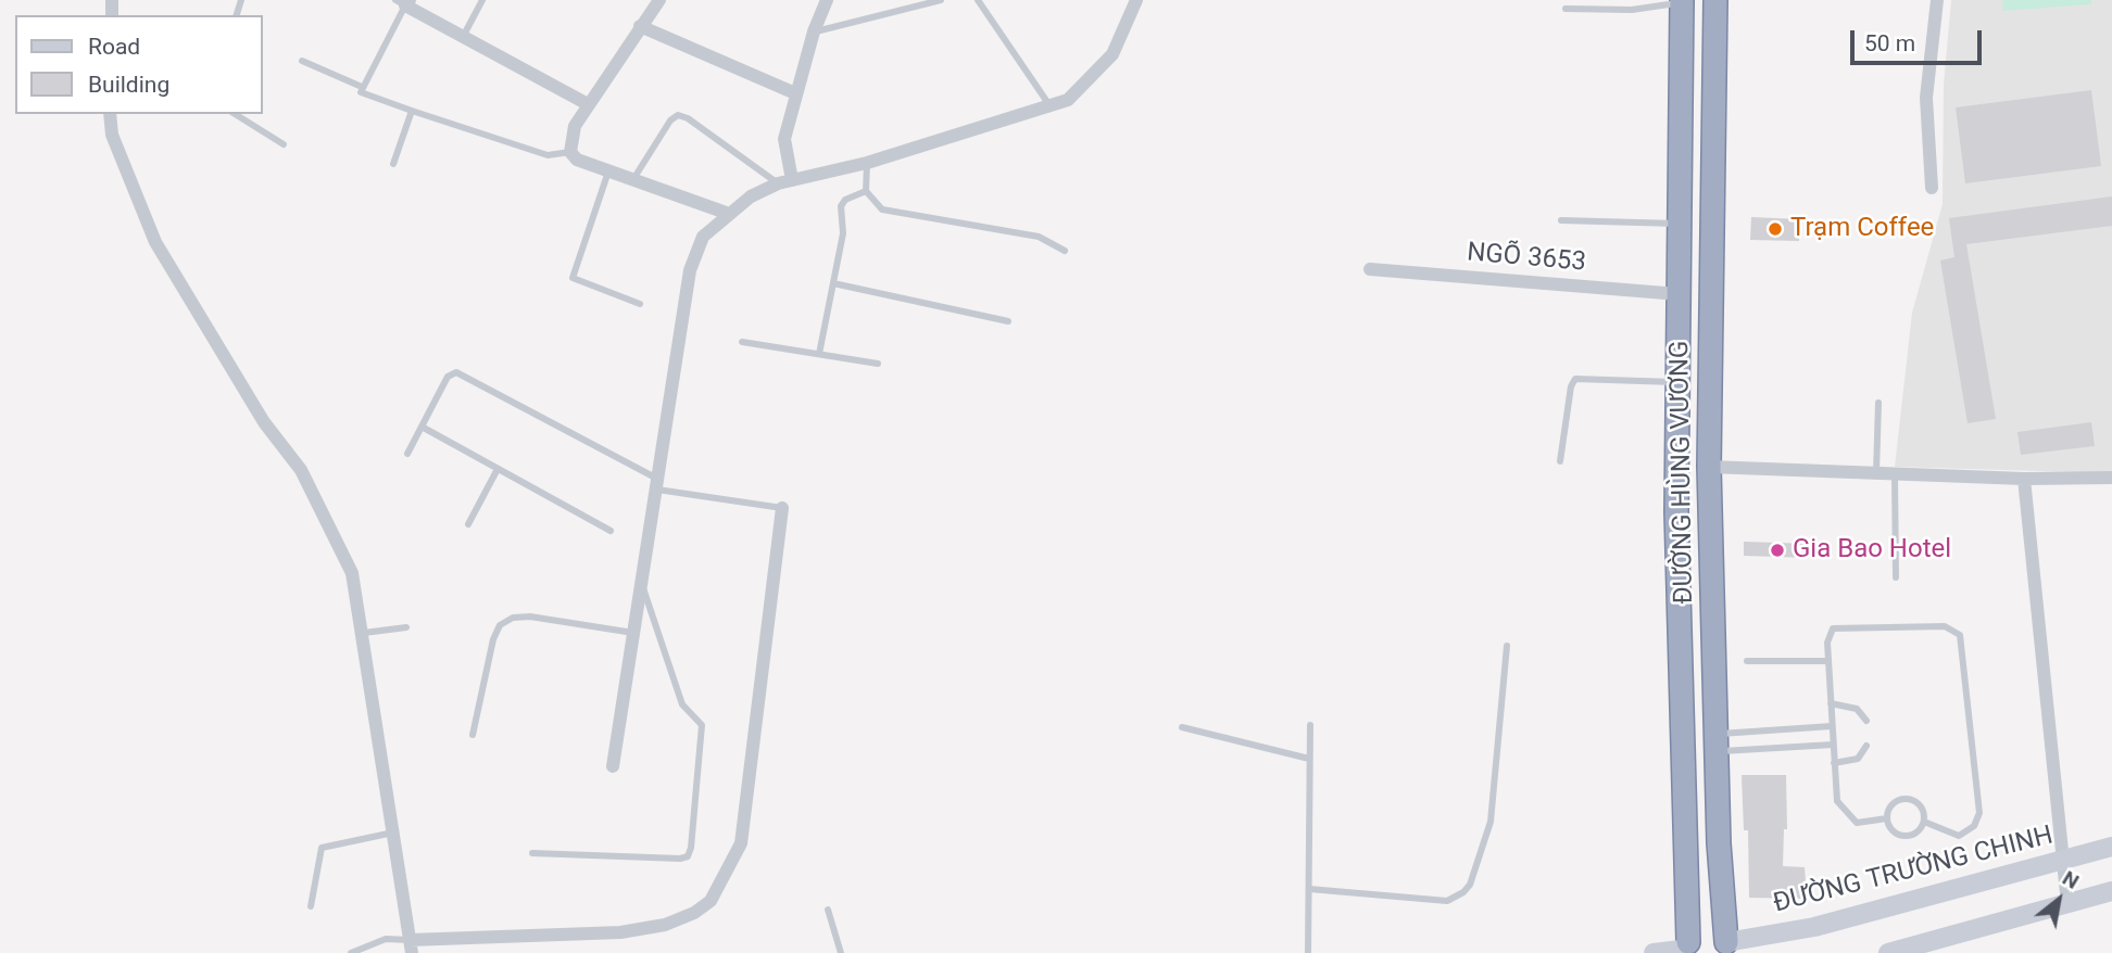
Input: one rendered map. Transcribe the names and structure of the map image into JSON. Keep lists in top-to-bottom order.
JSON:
{
  "streets": {
    "highway": ["ĐƯỜNG HÙNG VƯƠNG"],
    "main road": ["ĐƯỜNG TRƯỜNG CHINH"],
    "street": ["NGÕ 3653"]
  },
  "crossings": [
    ["NGÕ 3653", "ĐƯỜNG HÙNG VƯƠNG"],
    ["ĐƯỜNG HÙNG VƯƠNG", "ĐƯỜNG TRƯỜNG CHINH"]
  ],
  "places": ["Trạm Coffee", "Gia Bao Hotel"],
  "legend": ["Road", "Building"],
  "scale_bar": "50 m",
  "north": "top right"
}
